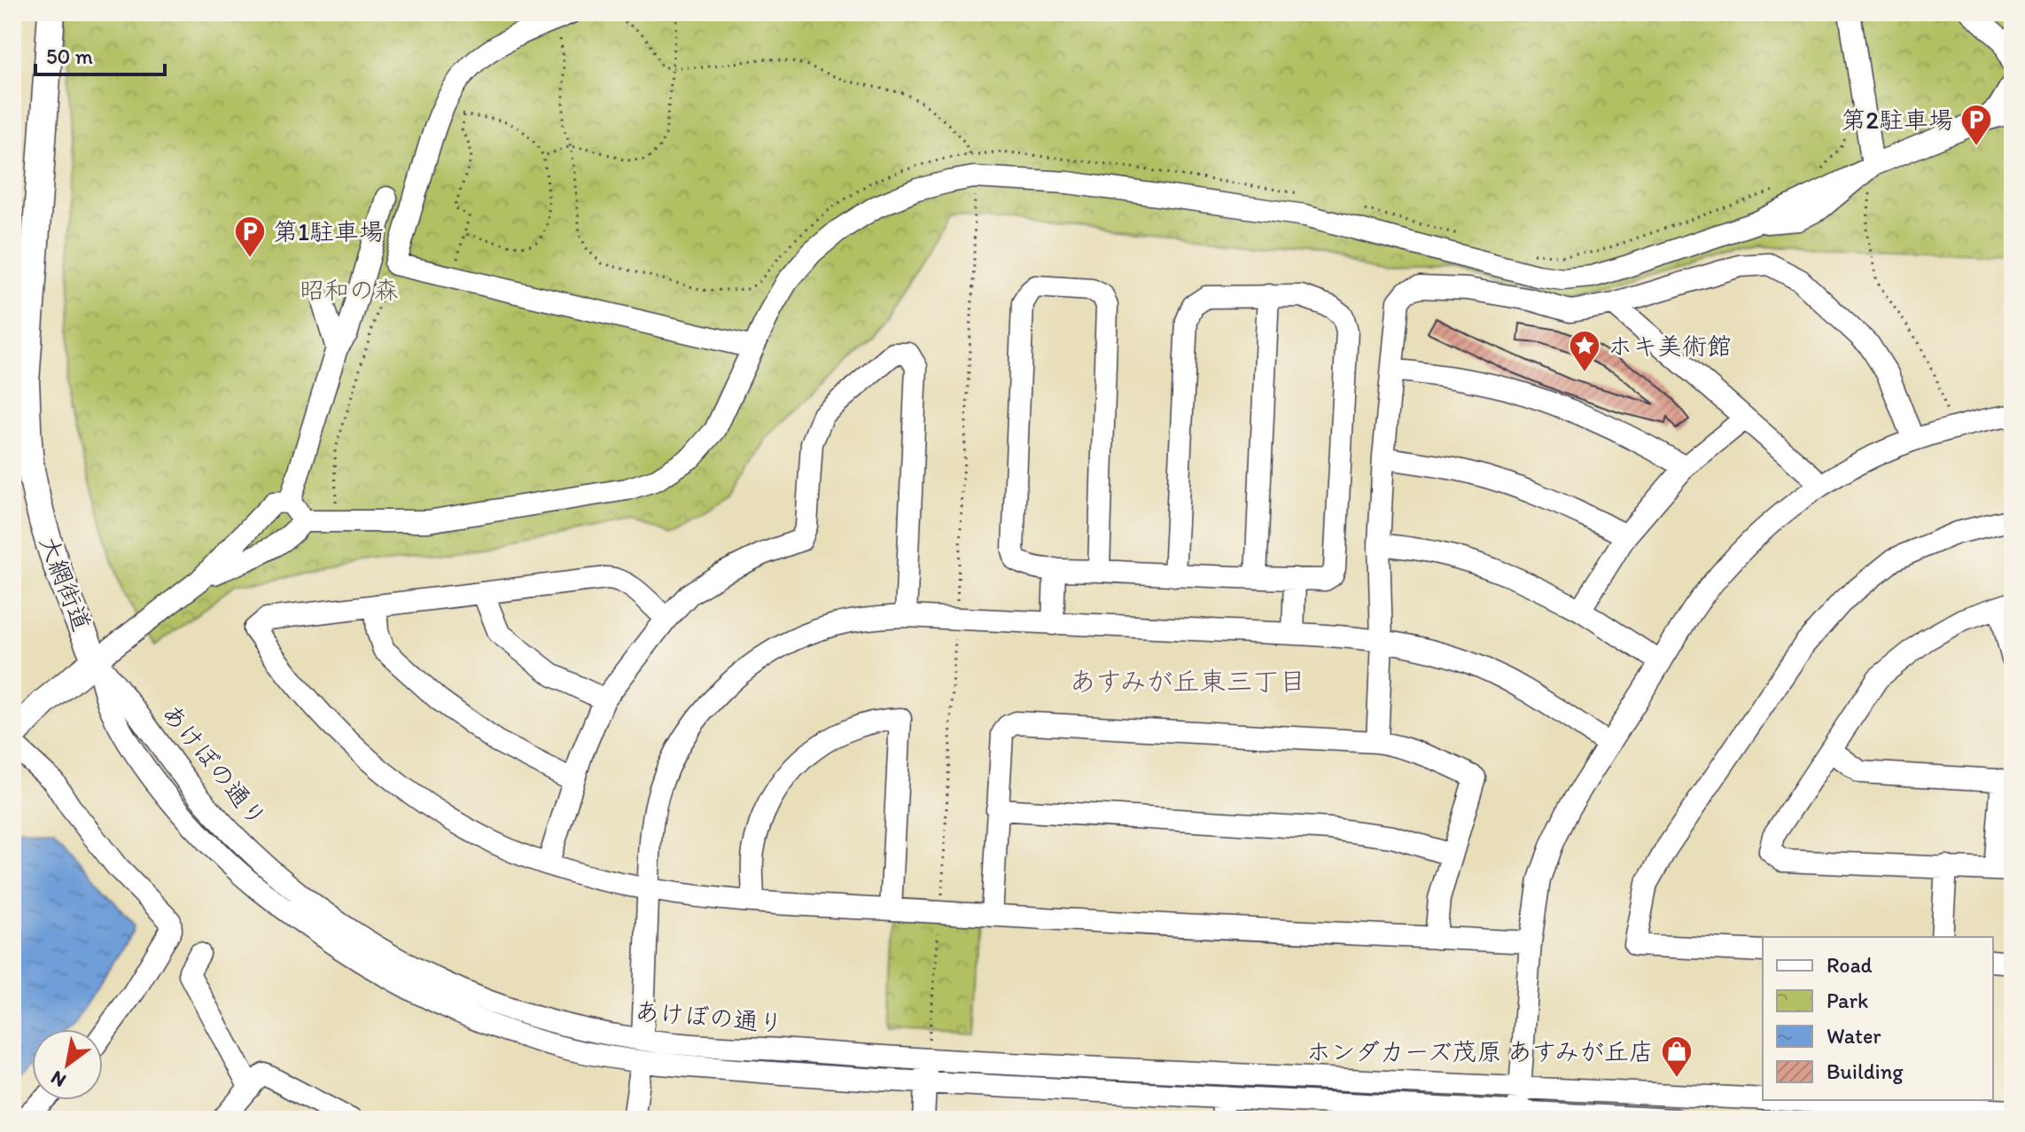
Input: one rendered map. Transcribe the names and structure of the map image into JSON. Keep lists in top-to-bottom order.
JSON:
{
  "streets": {
    "main road": ["大網街道"],
    "street": ["あけぼの通り"]
  },
  "crossings": [
    ["大網街道", "あけぼの通り"]
  ],
  "districts": ["あすみが丘東三丁目"],
  "parks": ["昭和の森"],
  "places": {
    "parking": ["第2駐車場", "第1駐車場"],
    "place": ["ホキ美術館"],
    "shop": ["ホンダカーズ茂原 あすみが丘店"]
  },
  "legend": [
    "Road",
    "Park",
    "Water",
    "Building"
  ],
  "scale_bar": "50 m",
  "north": "bottom left"
}
